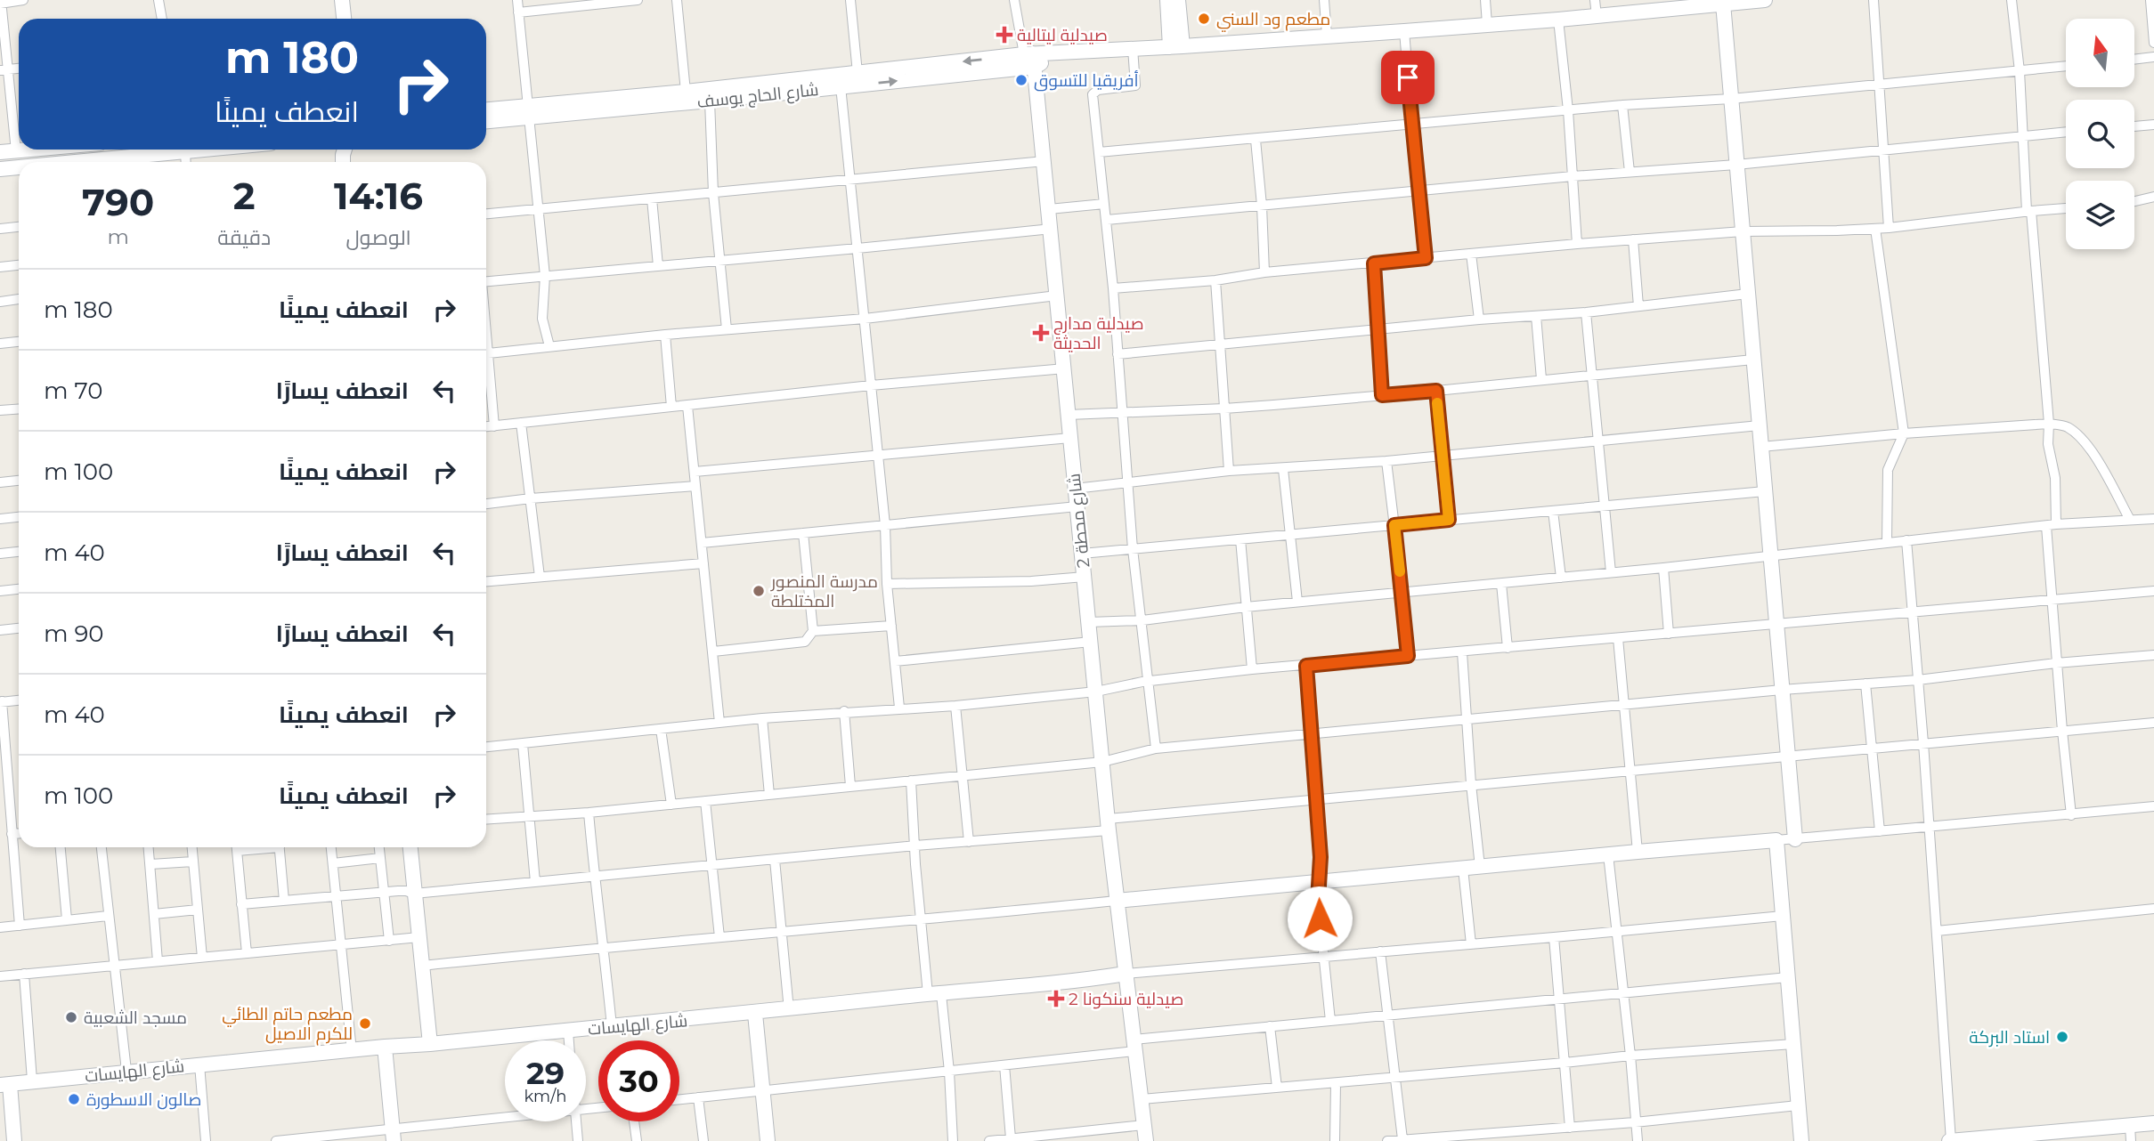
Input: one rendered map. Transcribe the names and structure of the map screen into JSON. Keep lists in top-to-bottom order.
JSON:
{
  "streets": {
    "street": ["شارع الحاج يوسف", "شارع محطة 2", "شارع الهايسات"]
  },
  "crossings": [
    ["شارع الحاج يوسف", "شارع محطة 2"],
    ["شارع محطة 2", "شارع الهايسات"]
  ],
  "places": {
    "other": [
      "مطعم ود السني",
      "أفريقيا للتسوق",
      "مدرسة المنصور المختلطة",
      "مسجد الشعبية",
      "مطعم حاتم الطائي للكرم الاصيل",
      "استاد البركة",
      "صالون الاسطورة"
    ],
    "health": ["صيدلية ليتالية", "صيدلية مدارج الحديثة", "صيدلية سنكونا 2"]
  },
  "north": "top",
  "page": {
    "turn": ["180 m", "انعطف يمينًا"],
    "eta": [
      "14:16",
      "الوصول",
      "2",
      "دقيقة",
      "790",
      "m"
    ],
    "list": [
      {
        "name": "انعطف يمينًا",
        "value": "180 m"
      },
      {
        "name": "انعطف يسارًا",
        "value": "70 m"
      },
      {
        "name": "انعطف يمينًا",
        "value": "100 m"
      },
      {
        "name": "انعطف يسارًا",
        "value": "40 m"
      },
      {
        "name": "انعطف يسارًا",
        "value": "90 m"
      },
      {
        "name": "انعطف يمينًا",
        "value": "40 m"
      },
      {
        "name": "انعطف يمينًا",
        "value": "100 m"
      }
    ],
    "speed": "29 km/h",
    "limit": "30"
  }
}
